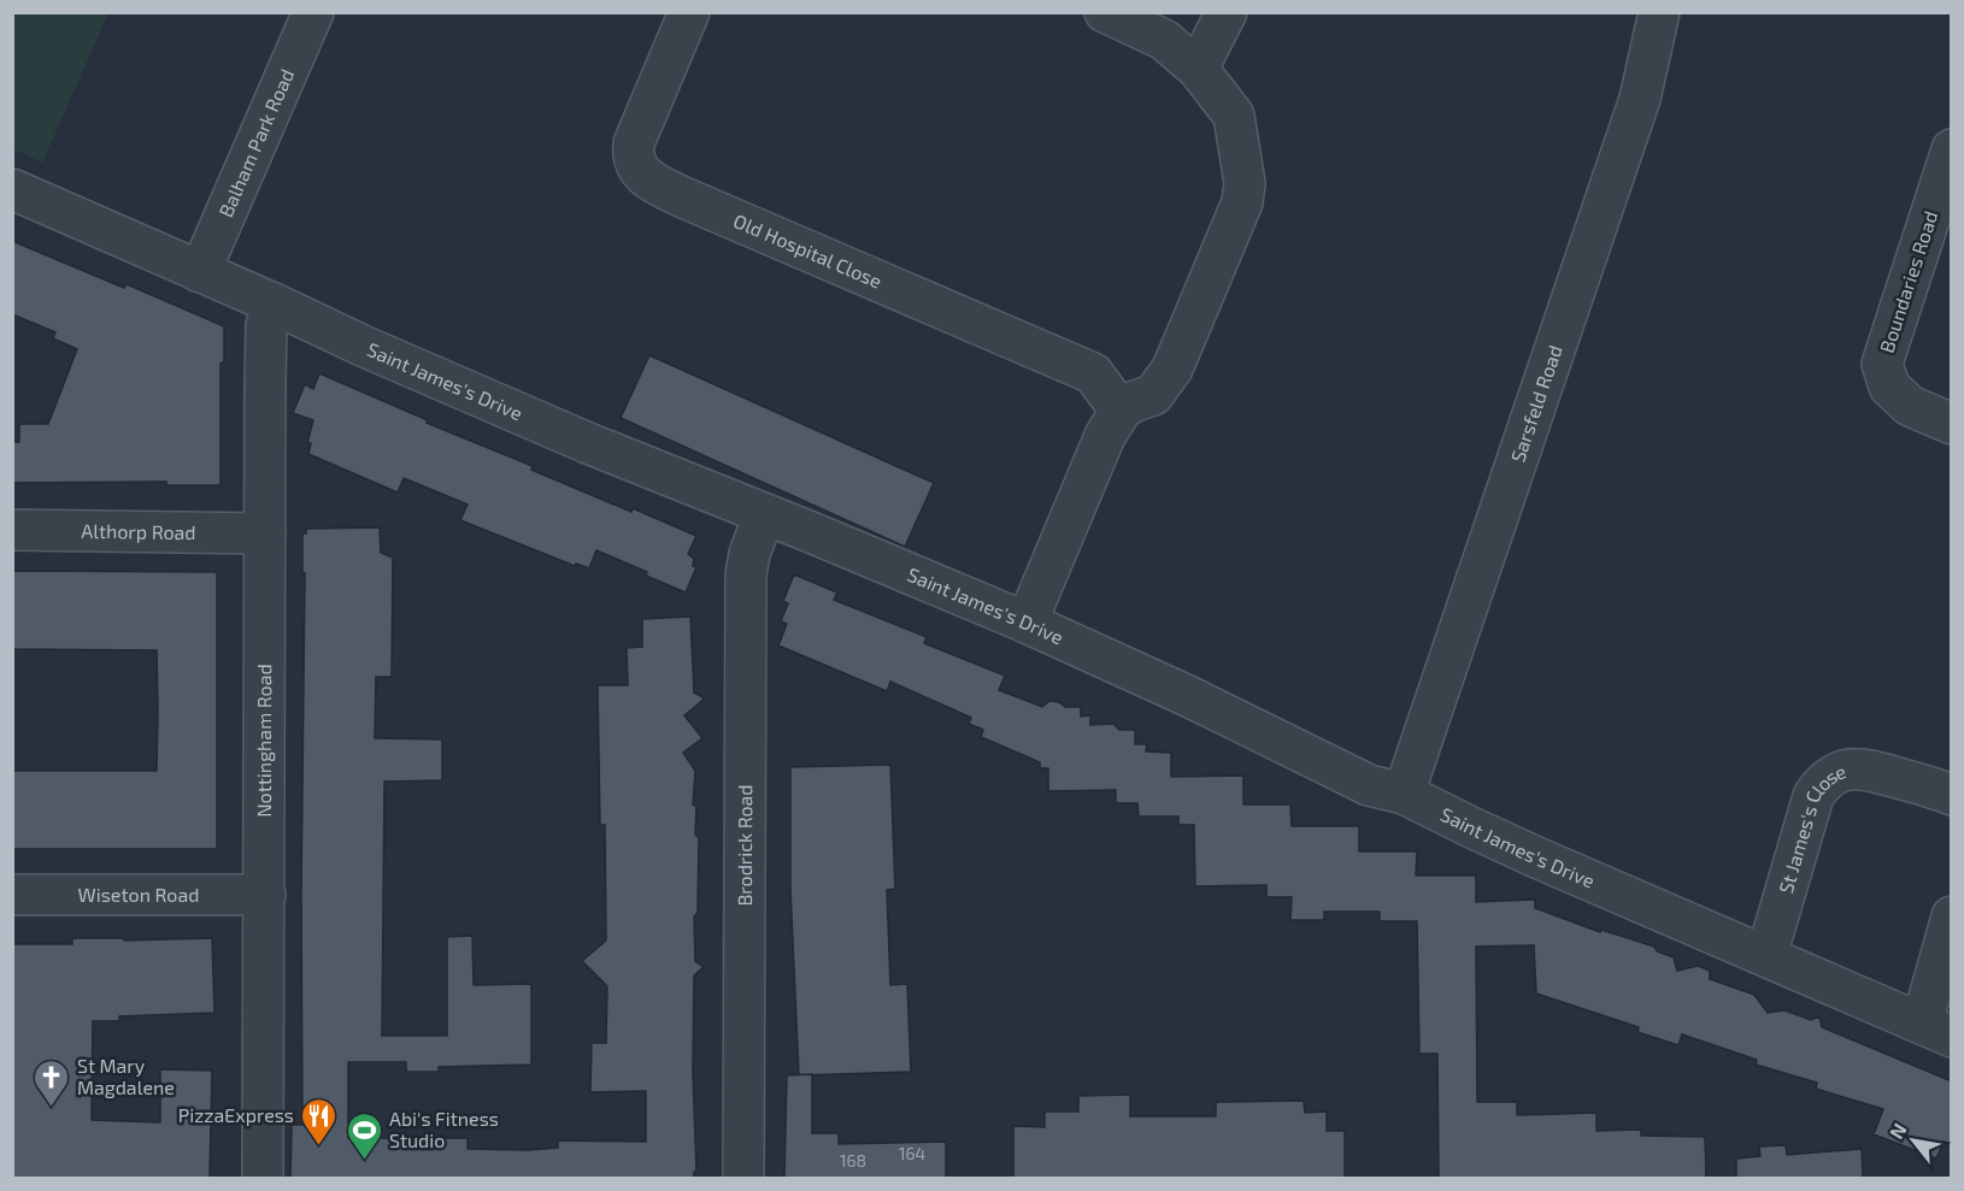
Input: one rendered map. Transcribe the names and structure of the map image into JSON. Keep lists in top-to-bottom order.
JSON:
{
  "streets": {
    "street": [
      "Balham Park Road",
      "Old Hospital Close",
      "Boundaries Road",
      "Saint James's Drive",
      "Sarsfeld Road",
      "Althorp Road",
      "Nottingham Road",
      "St James's Close",
      "Brodrick Road",
      "Wiseton Road"
    ]
  },
  "crossings": [
    ["Balham Park Road", "Saint James's Drive"],
    ["Saint James's Drive", "Sarsfeld Road"],
    ["Saint James's Drive", "Nottingham Road"],
    ["Saint James's Drive", "St James's Close"],
    ["Saint James's Drive", "Brodrick Road"],
    ["Althorp Road", "Nottingham Road"],
    ["Nottingham Road", "Wiseton Road"]
  ],
  "places": {
    "church": ["St Mary Magdalene"],
    "restaurant": ["PizzaExpress"],
    "sports": ["Abi's Fitness Studio"]
  },
  "house_numbers": ["164", "168"],
  "north": "top left"
}
